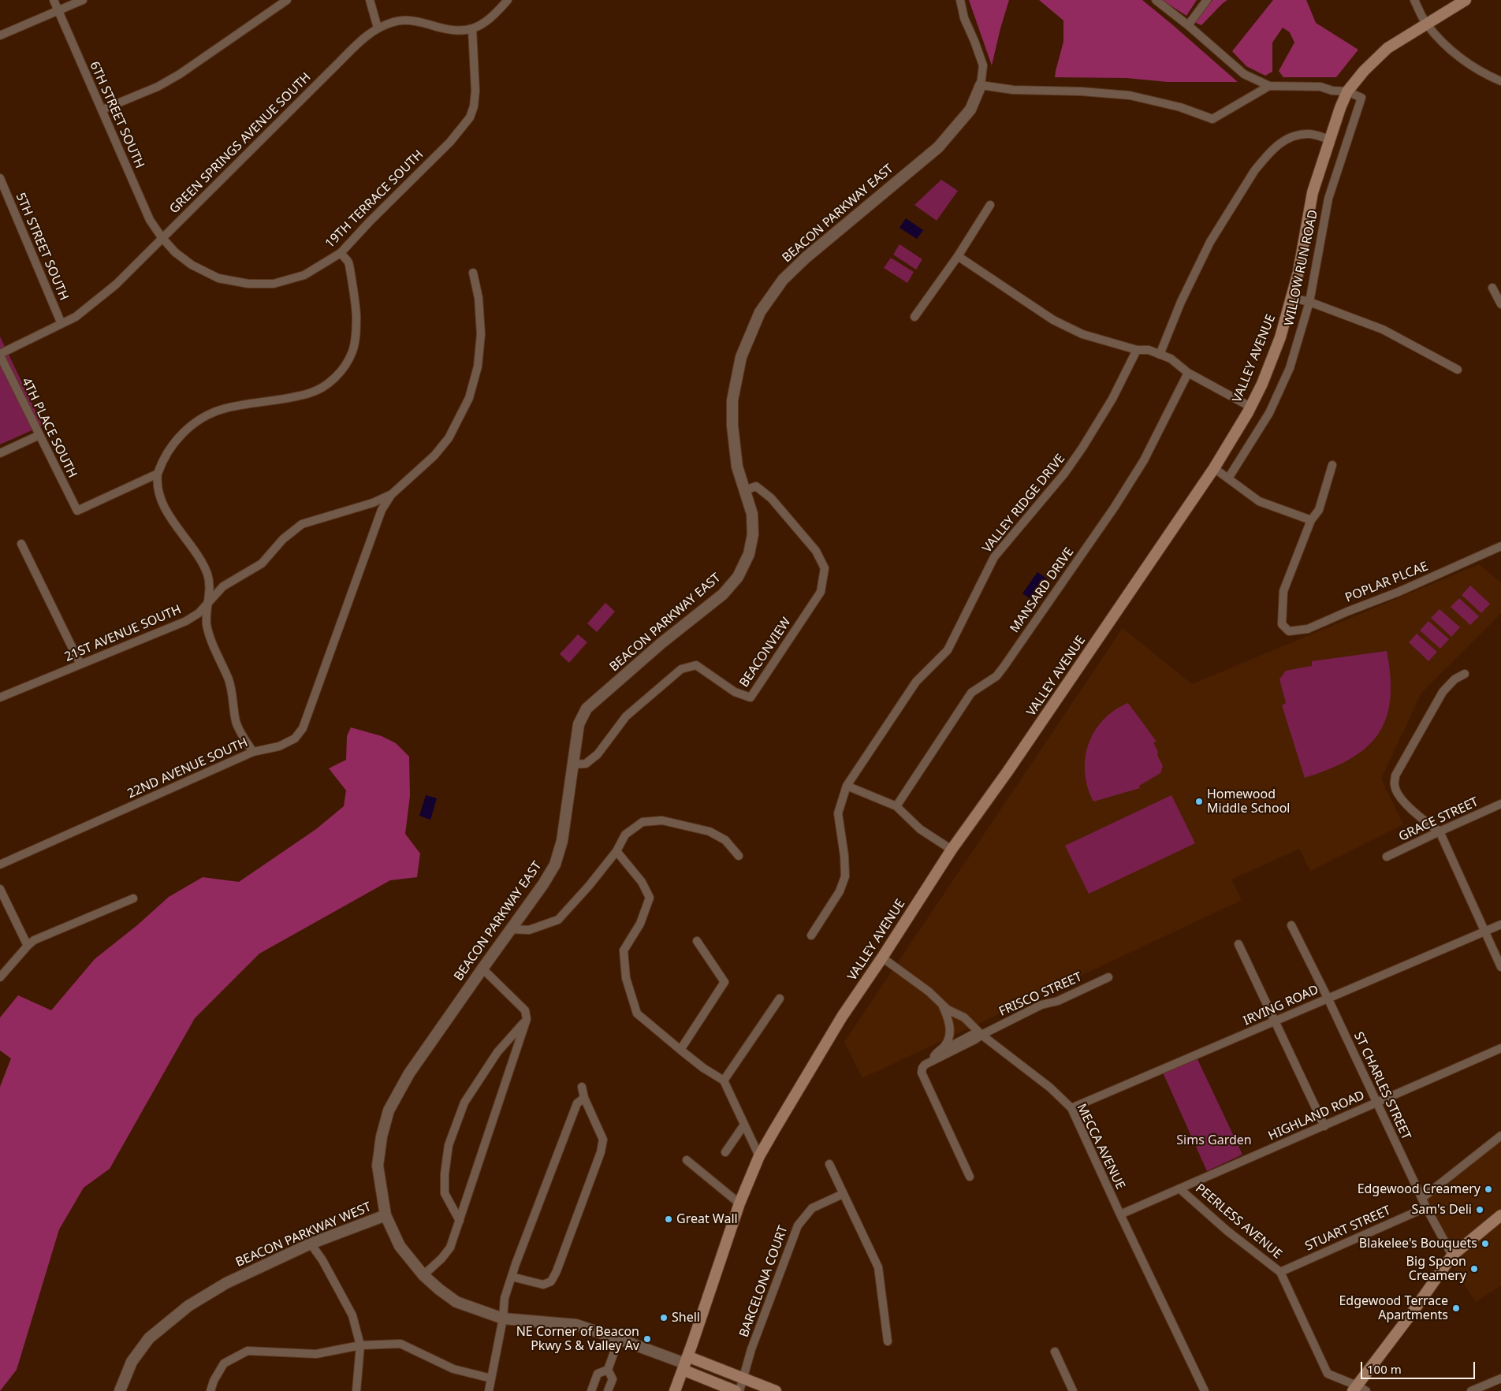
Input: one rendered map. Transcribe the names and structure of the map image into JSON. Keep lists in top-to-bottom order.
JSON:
{
  "streets": {
    "main road": ["VALLEY AVENUE"],
    "street": [
      "6TH STREET SOUTH",
      "GREEN SPRINGS AVENUE SOUTH",
      "19TH TERRACE SOUTH",
      "BEACON PARKWAY EAST",
      "5TH STREET SOUTH",
      "WILLOW RUN ROAD",
      "4TH PLACE SOUTH",
      "VALLEY RIDGE DRIVE",
      "POPLAR PLCAE",
      "MANSARD DRIVE",
      "21ST AVENUE SOUTH",
      "BEACONVIEW",
      "22ND AVENUE SOUTH",
      "GRACE STREET",
      "FRISCO STREET",
      "IRVING ROAD",
      "ST CHARLES STREET",
      "HIGHLAND ROAD",
      "MECCA AVENUE",
      "PEERLESS AVENUE",
      "STUART STREET",
      "BEACON PARKWAY WEST",
      "BARCELONA COURT"
    ]
  },
  "crossings": [
    ["6TH STREET SOUTH", "GREEN SPRINGS AVENUE SOUTH"],
    ["6TH STREET SOUTH", "19TH TERRACE SOUTH"],
    ["GREEN SPRINGS AVENUE SOUTH", "19TH TERRACE SOUTH"],
    ["GREEN SPRINGS AVENUE SOUTH", "5TH STREET SOUTH"],
    ["GREEN SPRINGS AVENUE SOUTH", "4TH PLACE SOUTH"],
    ["BEACON PARKWAY EAST", "BEACONVIEW"],
    ["BEACON PARKWAY EAST", "BEACON PARKWAY WEST"],
    ["WILLOW RUN ROAD", "VALLEY AVENUE"],
    ["VALLEY AVENUE", "MECCA AVENUE"],
    ["VALLEY AVENUE", "BEACON PARKWAY WEST"],
    ["21ST AVENUE SOUTH", "22ND AVENUE SOUTH"],
    ["FRISCO STREET", "MECCA AVENUE"],
    ["IRVING ROAD", "ST CHARLES STREET"],
    ["IRVING ROAD", "MECCA AVENUE"],
    ["ST CHARLES STREET", "HIGHLAND ROAD"],
    ["ST CHARLES STREET", "STUART STREET"],
    ["HIGHLAND ROAD", "MECCA AVENUE"],
    ["HIGHLAND ROAD", "PEERLESS AVENUE"],
    ["PEERLESS AVENUE", "STUART STREET"]
  ],
  "parks": ["Sims Garden"],
  "places": [
    "Homewood Middle School",
    "Edgewood Creamery",
    "Sam's Deli",
    "Great Wall",
    "Blakelee's Bouquets",
    "Big Spoon Creamery",
    "Edgewood Terrace Apartments",
    "Shell",
    "NE Corner of Beacon Pkwy S & Valley Av"
  ],
  "scale_bar": "100 m"
}
